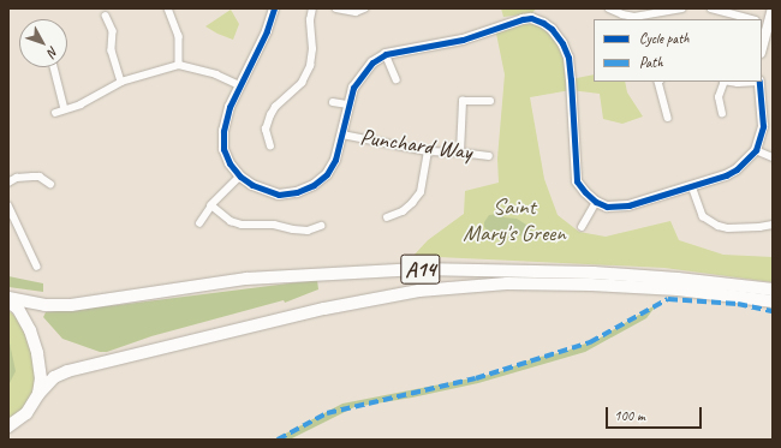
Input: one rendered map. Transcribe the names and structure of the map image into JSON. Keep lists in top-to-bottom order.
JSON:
{
  "streets": {
    "highway": ["A14"],
    "street": ["Punchard Way"]
  },
  "parks": ["Saint Mary's Green"],
  "legend": ["Cycle path", "Path"],
  "scale_bar": "100 m",
  "north": "bottom right"
}
